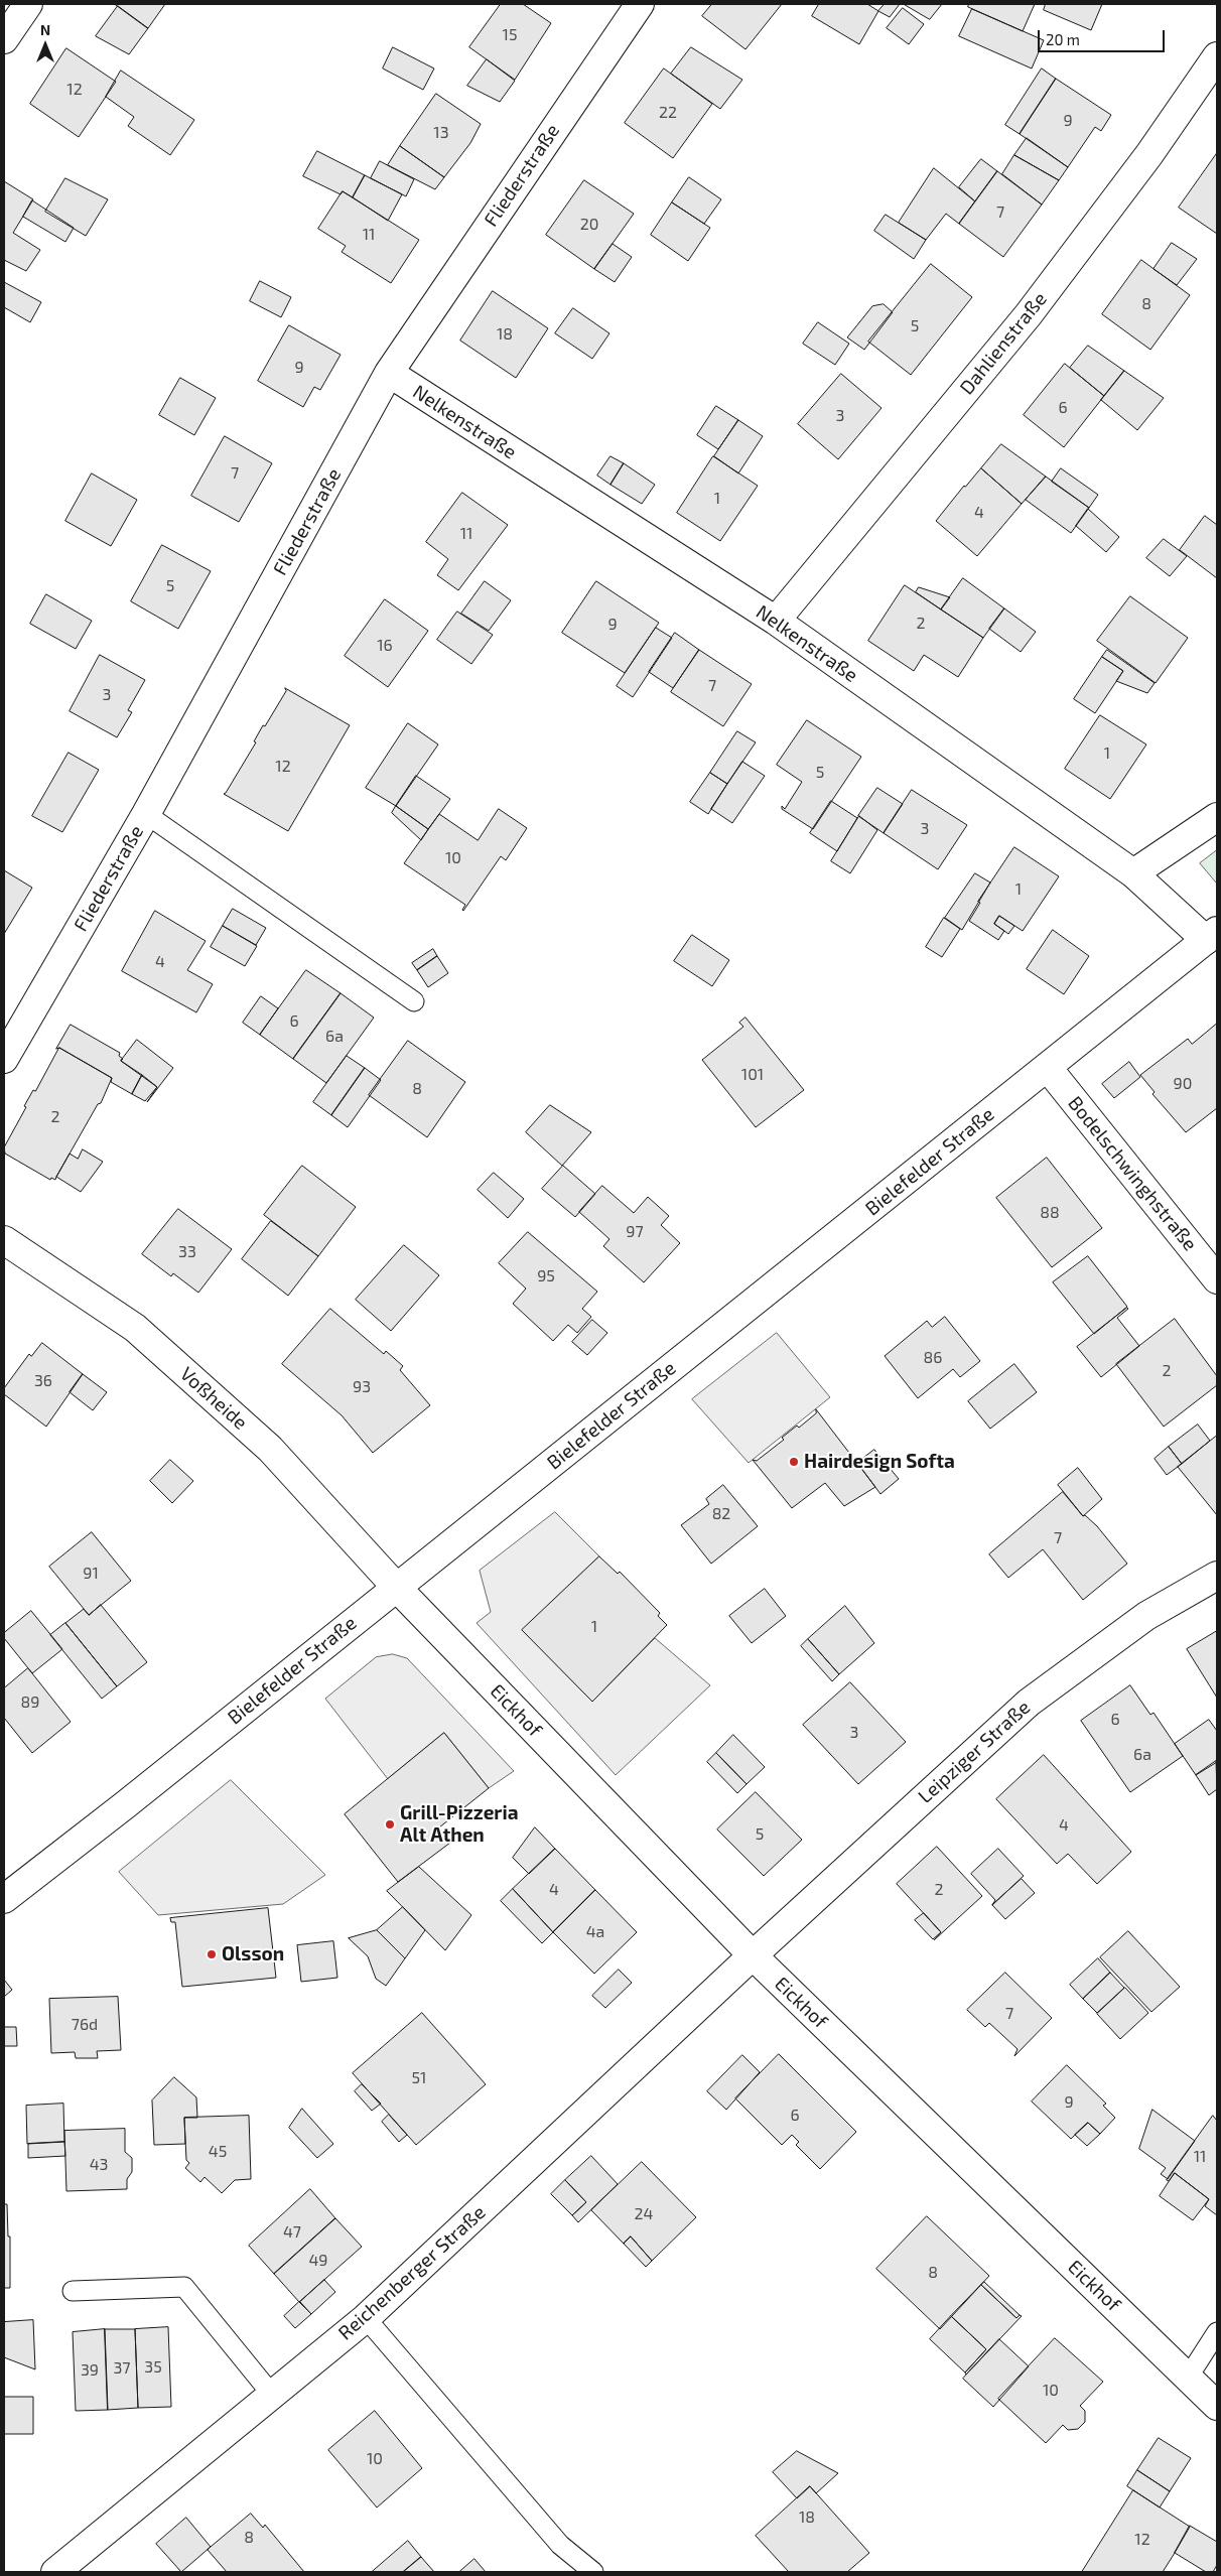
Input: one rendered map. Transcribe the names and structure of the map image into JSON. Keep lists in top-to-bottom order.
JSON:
{
  "streets": {
    "street": [
      "Fliederstraße",
      "Dahlienstraße",
      "Nelkenstraße",
      "Bielefelder Straße",
      "Bodelschwinghstraße",
      "Voßheide",
      "Eickhof",
      "Leipziger Straße",
      "Reichenberger Straße"
    ]
  },
  "crossings": [
    ["Fliederstraße", "Nelkenstraße"],
    ["Dahlienstraße", "Nelkenstraße"],
    ["Nelkenstraße", "Bielefelder Straße"],
    ["Bielefelder Straße", "Bodelschwinghstraße"],
    ["Bielefelder Straße", "Voßheide"],
    ["Bielefelder Straße", "Eickhof"],
    ["Voßheide", "Eickhof"],
    ["Eickhof", "Leipziger Straße"],
    ["Eickhof", "Reichenberger Straße"],
    ["Leipziger Straße", "Reichenberger Straße"]
  ],
  "places": ["Hairdesign Softa", "Grill-Pizzeria Alt Athen", "Olsson"],
  "house_numbers": [
    "15",
    "12",
    "22",
    "9",
    "13",
    "7",
    "20",
    "11",
    "8",
    "5",
    "18",
    "9",
    "6",
    "3",
    "7",
    "1",
    "4",
    "11",
    "5",
    "2",
    "9",
    "16",
    "7",
    "3",
    "1",
    "12",
    "5",
    "3",
    "10",
    "1",
    "4",
    "6",
    "6a",
    "101",
    "90",
    "8",
    "2",
    "88",
    "97",
    "33",
    "95",
    "86",
    "2",
    "36",
    "93",
    "82",
    "7",
    "91",
    "1",
    "89",
    "6",
    "3",
    "6a",
    "4",
    "5",
    "4",
    "2",
    "4a",
    "7",
    "76d",
    "51",
    "9",
    "6",
    "45",
    "11",
    "43",
    "24",
    "47",
    "49",
    "8",
    "35",
    "37",
    "39",
    "10",
    "10",
    "18",
    "8",
    "12"
  ],
  "scale_bar": "20 m",
  "north": "top"
}
